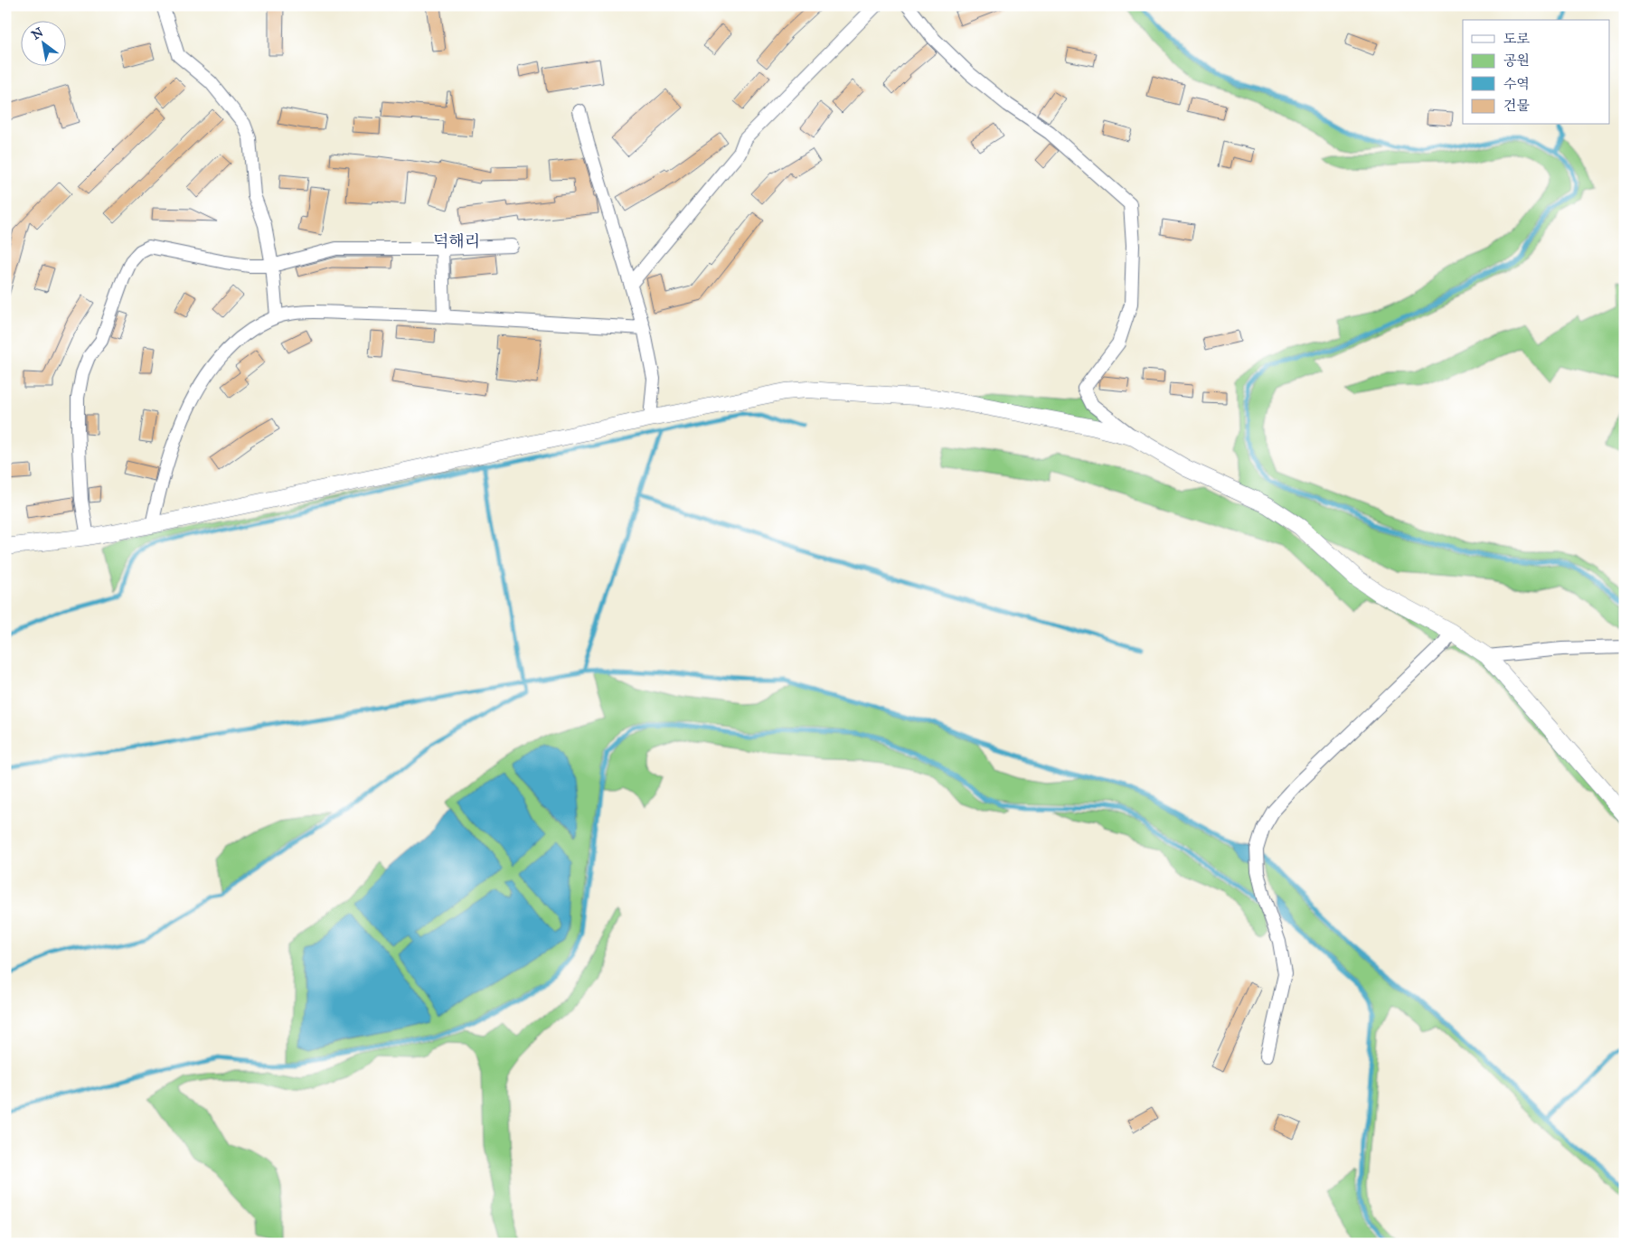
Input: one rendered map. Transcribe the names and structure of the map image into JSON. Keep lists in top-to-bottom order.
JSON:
{
  "districts": ["덕해리"],
  "legend": [
    "도로",
    "공원",
    "수역",
    "건물"
  ],
  "north": "top left"
}
